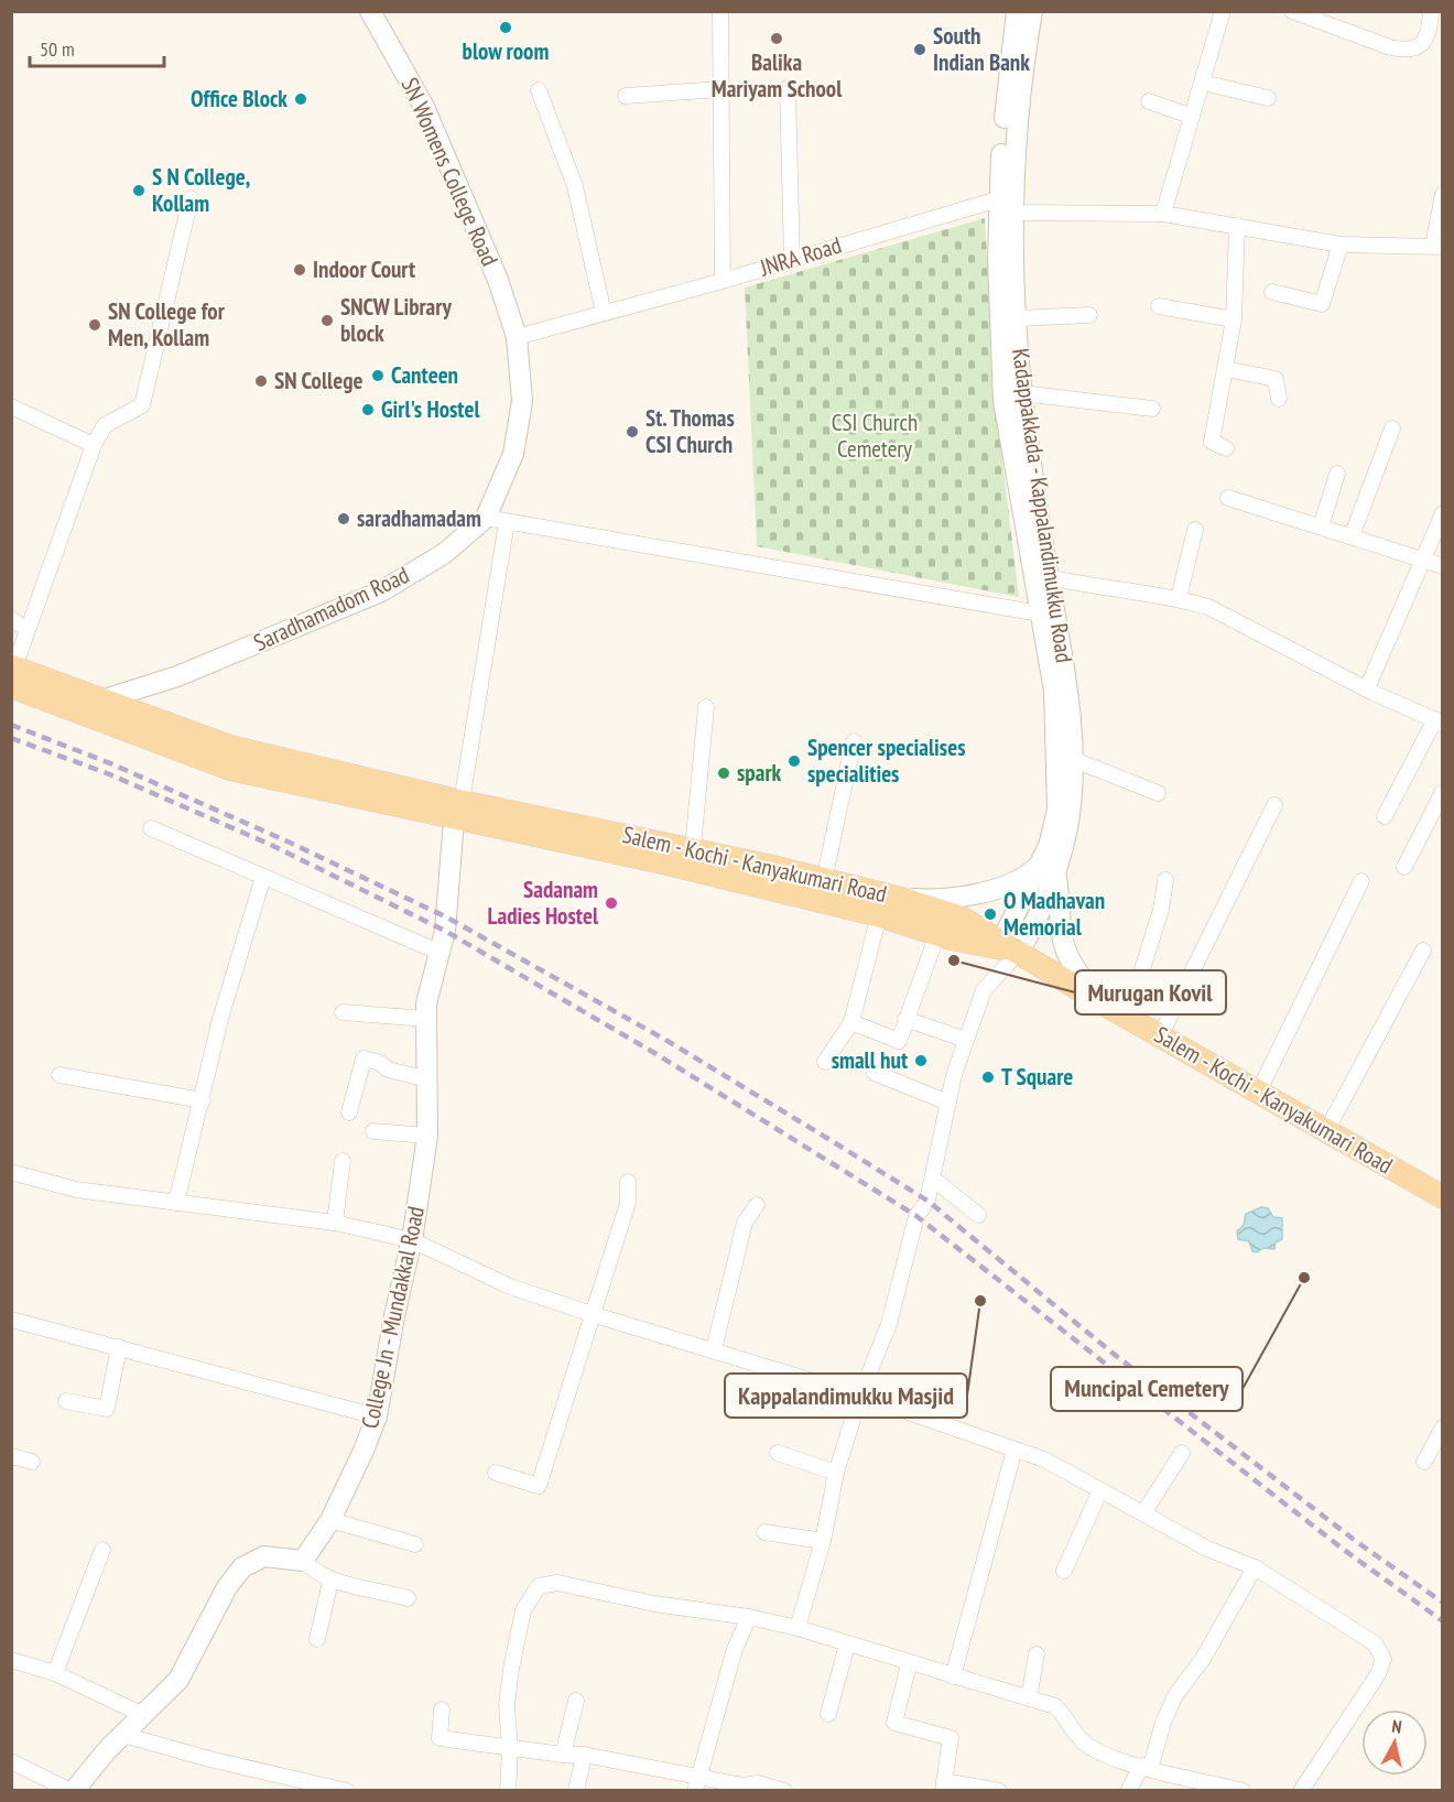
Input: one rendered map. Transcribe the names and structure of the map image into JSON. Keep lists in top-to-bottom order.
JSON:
{
  "streets": {
    "main road": [
      "SN Womens College Road",
      "Kadappakkada - Kappalandimukku Road",
      "Saradhamadom Road",
      "Salem - Kochi - Kanyakumari Road",
      "College Jn - Mundakkal Road"
    ],
    "street": ["JNRA Road"]
  },
  "crossings": [
    ["SN Womens College Road", "JNRA Road"],
    ["SN Womens College Road", "Saradhamadom Road"],
    ["JNRA Road", "Kadappakkada - Kappalandimukku Road"],
    ["JNRA Road", "Saradhamadom Road"],
    ["Saradhamadom Road", "Salem - Kochi - Kanyakumari Road"],
    ["Salem - Kochi - Kanyakumari Road", "College Jn - Mundakkal Road"]
  ],
  "parks": ["CSI Church Cemetery"],
  "places": [
    "blow room",
    "Balika Mariyam School",
    "South Indian Bank",
    "Office Block",
    "S N College, Kollam",
    "Indoor Court",
    "SNCW Library block",
    "SN College for Men, Kollam",
    "Canteen",
    "SN College",
    "Girl's Hostel",
    "St. Thomas CSI Church",
    "saradhamadam",
    "Spencer specialises specialities",
    "spark",
    "Sadanam Ladies Hostel",
    "O Madhavan Memorial",
    "Murugan Kovil",
    "small hut",
    "T Square",
    "Muncipal Cemetery",
    "Kappalandimukku Masjid"
  ],
  "scale_bar": "50 m",
  "north": "top"
}
